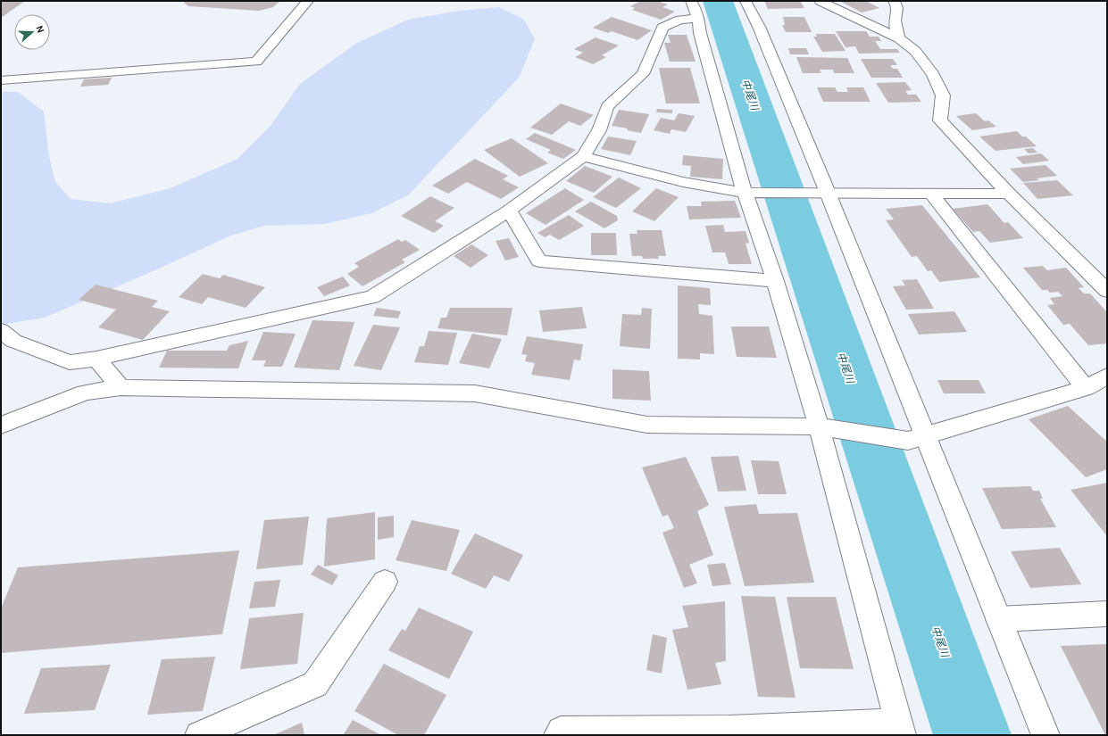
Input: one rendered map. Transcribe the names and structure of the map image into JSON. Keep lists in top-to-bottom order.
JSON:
{
  "water": ["中尾川"],
  "north": "right"
}
